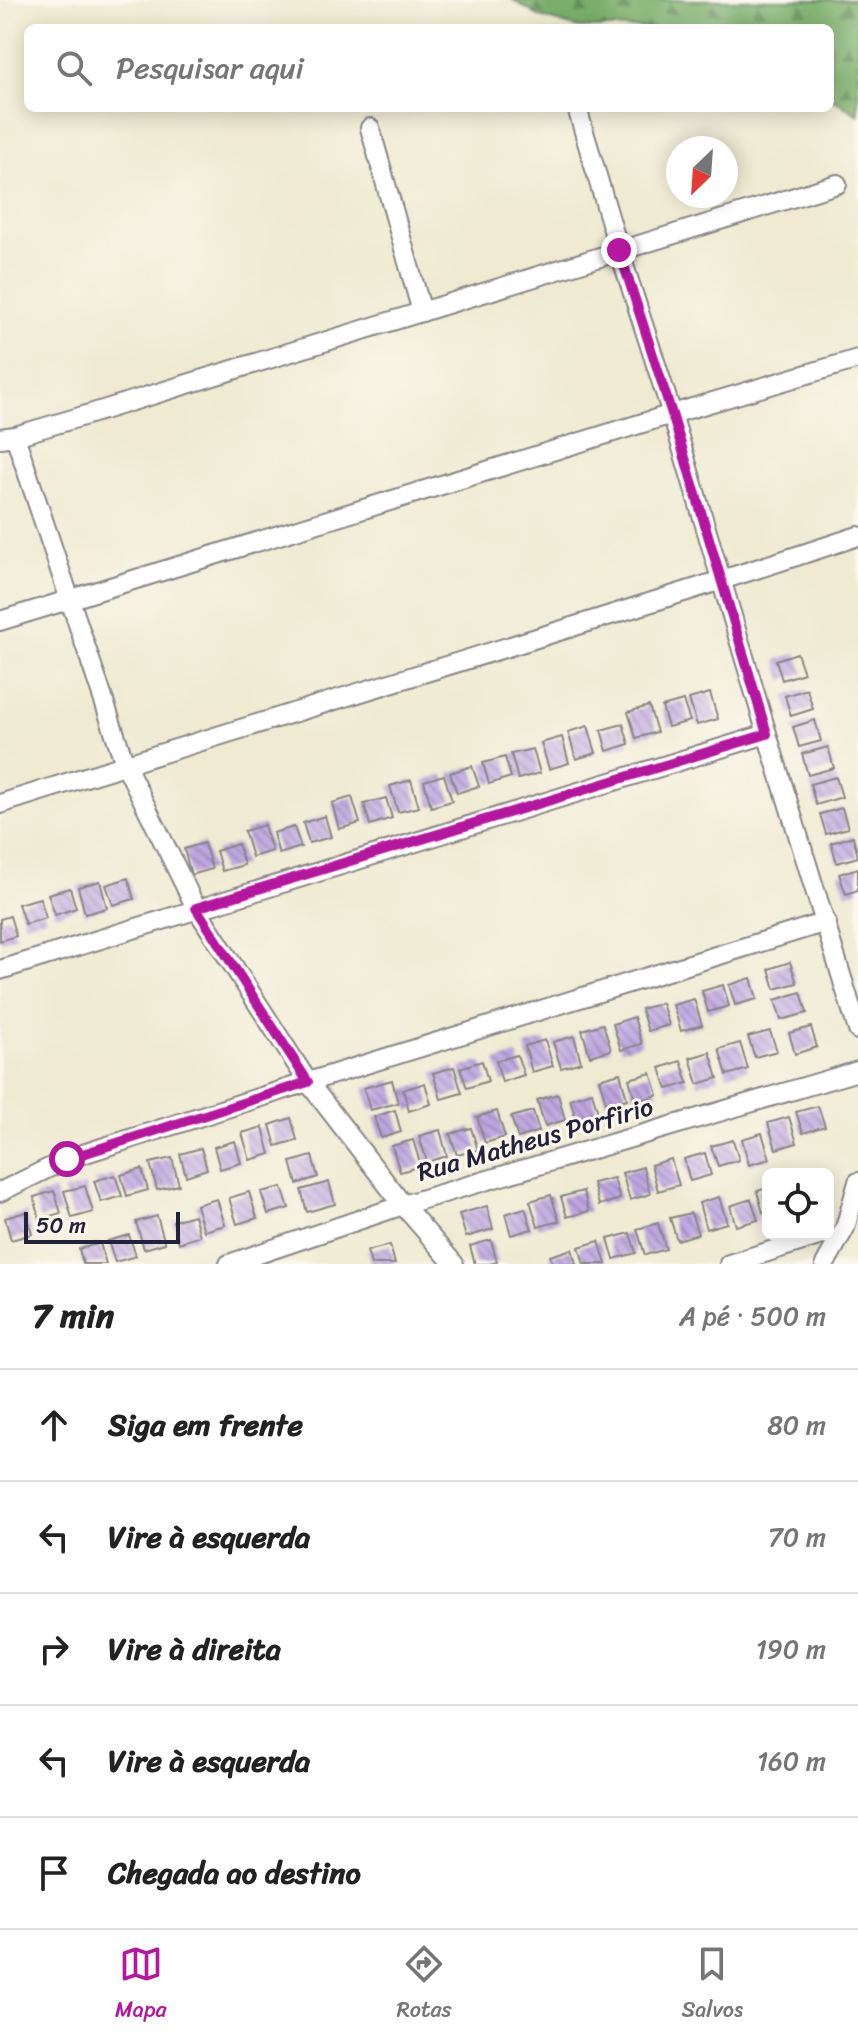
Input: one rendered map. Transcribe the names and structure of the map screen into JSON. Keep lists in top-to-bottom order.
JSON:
{
  "streets": {
    "street": ["Rua Matheus Porfirio"]
  },
  "scale_bar": "50 m",
  "north": "bottom left",
  "page": {
    "search": "Pesquisar aqui",
    "scale": "50 m",
    "heading": ["7 min", "A pé · 500 m"],
    "list": [
      ["Siga em frente", "80 m"],
      ["Vire à esquerda", "70 m"],
      ["Vire à direita", "190 m"],
      ["Vire à esquerda", "160 m"],
      "Chegada ao destino"
    ],
    "nav": ["Mapa", "Rotas", "Salvos"]
  }
}
